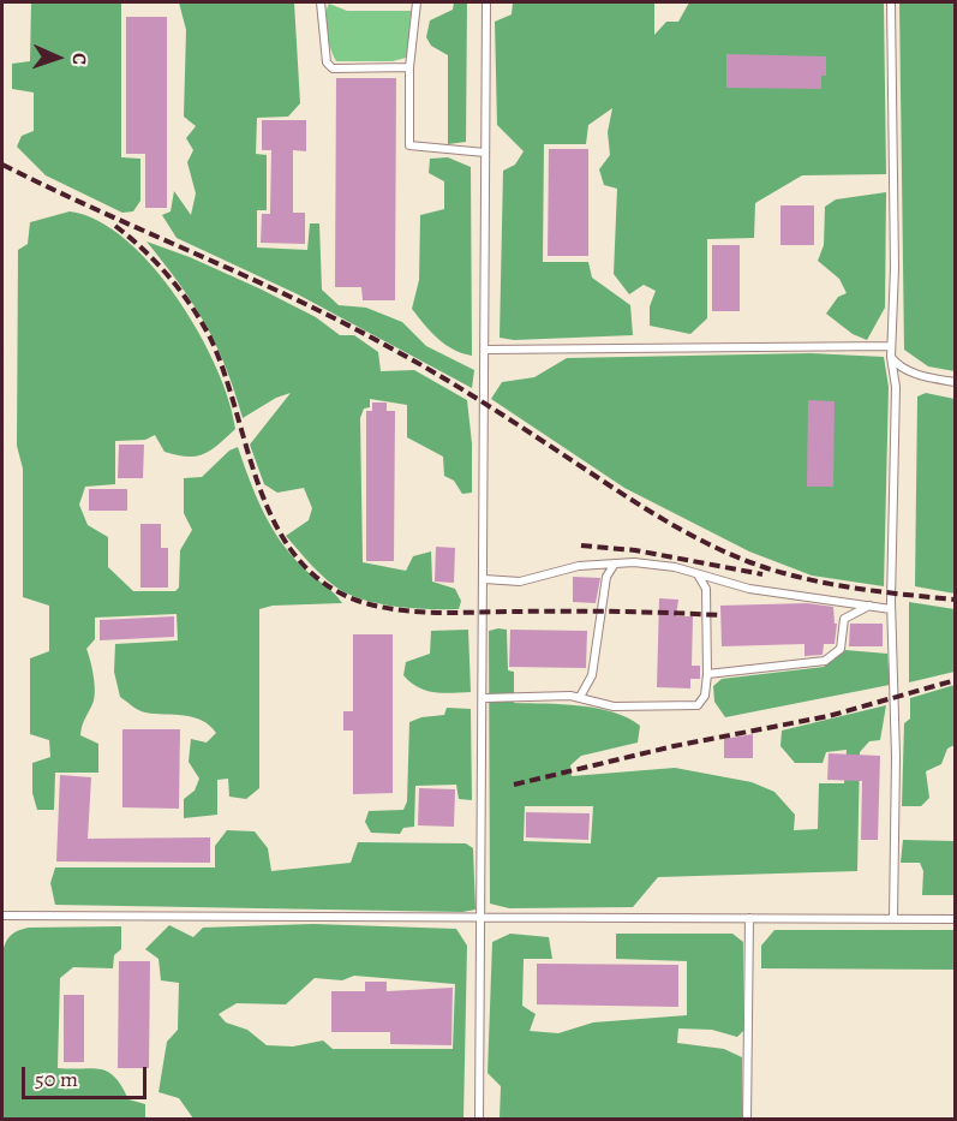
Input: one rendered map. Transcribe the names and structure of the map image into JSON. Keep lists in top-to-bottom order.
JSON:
{
  "scale_bar": "50 m",
  "north": "right"
}
